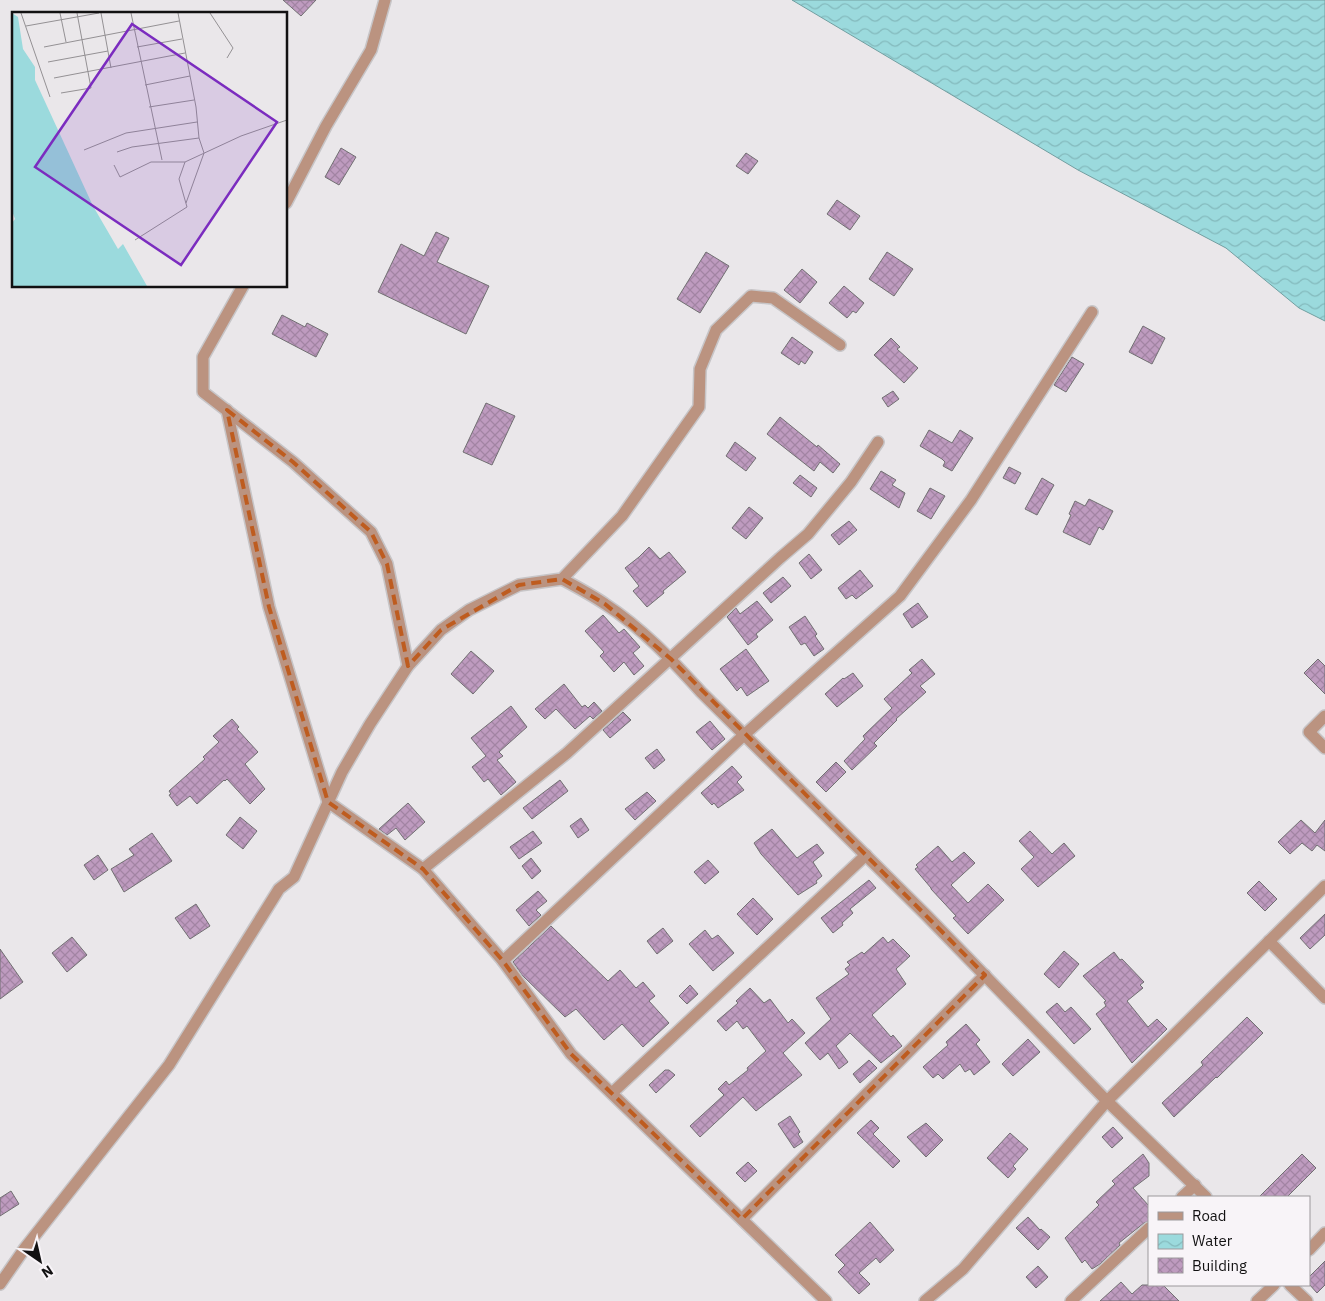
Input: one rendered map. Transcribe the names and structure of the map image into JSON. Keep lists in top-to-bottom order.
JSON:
{
  "legend": ["Road", "Water", "Building"],
  "north": "bottom right"
}
